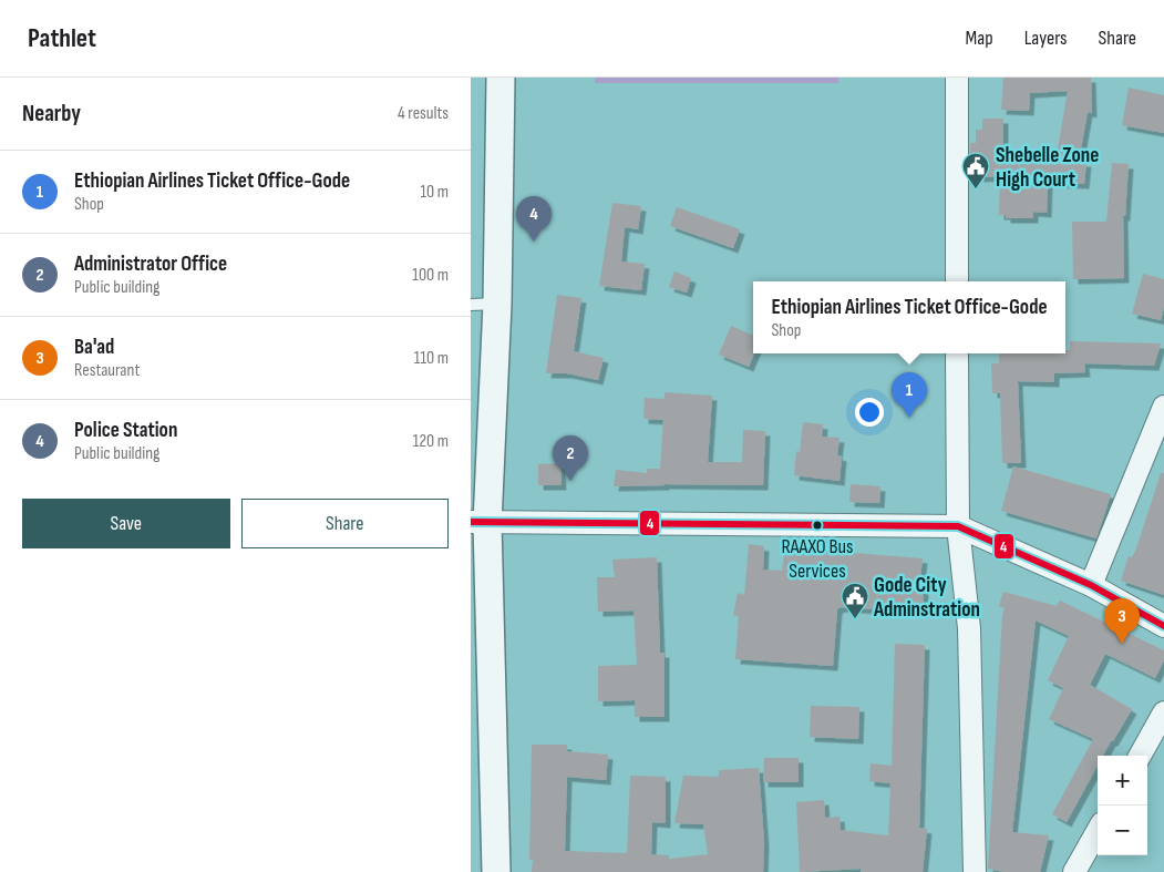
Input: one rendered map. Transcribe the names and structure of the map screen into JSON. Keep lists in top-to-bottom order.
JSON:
{
  "places": {
    "public building": ["Shebelle Zone High Court", "Gode City Adminstration"],
    "other": ["RAAXO Bus Services"]
  },
  "lines": ["transit line 4"],
  "page": {
    "header": "Pathlet",
    "nav": ["Map", "Layers", "Share"],
    "heading": ["Nearby", "4 results"],
    "list": [
      {
        "mark": "1",
        "name": "Ethiopian Airlines Ticket Office-Gode",
        "note": "Shop",
        "value": "10 m"
      },
      {
        "mark": "2",
        "name": "Administrator Office",
        "note": "Public building",
        "value": "100 m"
      },
      {
        "mark": "3",
        "name": "Ba'ad",
        "note": "Restaurant",
        "value": "110 m"
      },
      {
        "mark": "4",
        "name": "Police Station",
        "note": "Public building",
        "value": "120 m"
      }
    ],
    "pins": [
      "4",
      "1",
      "2",
      "3"
    ],
    "popup": ["Ethiopian Airlines Ticket Office-Gode", "Shop"],
    "buttons": ["Save", "Share"],
    "map_buttons": ["+", "−"]
  }
}
